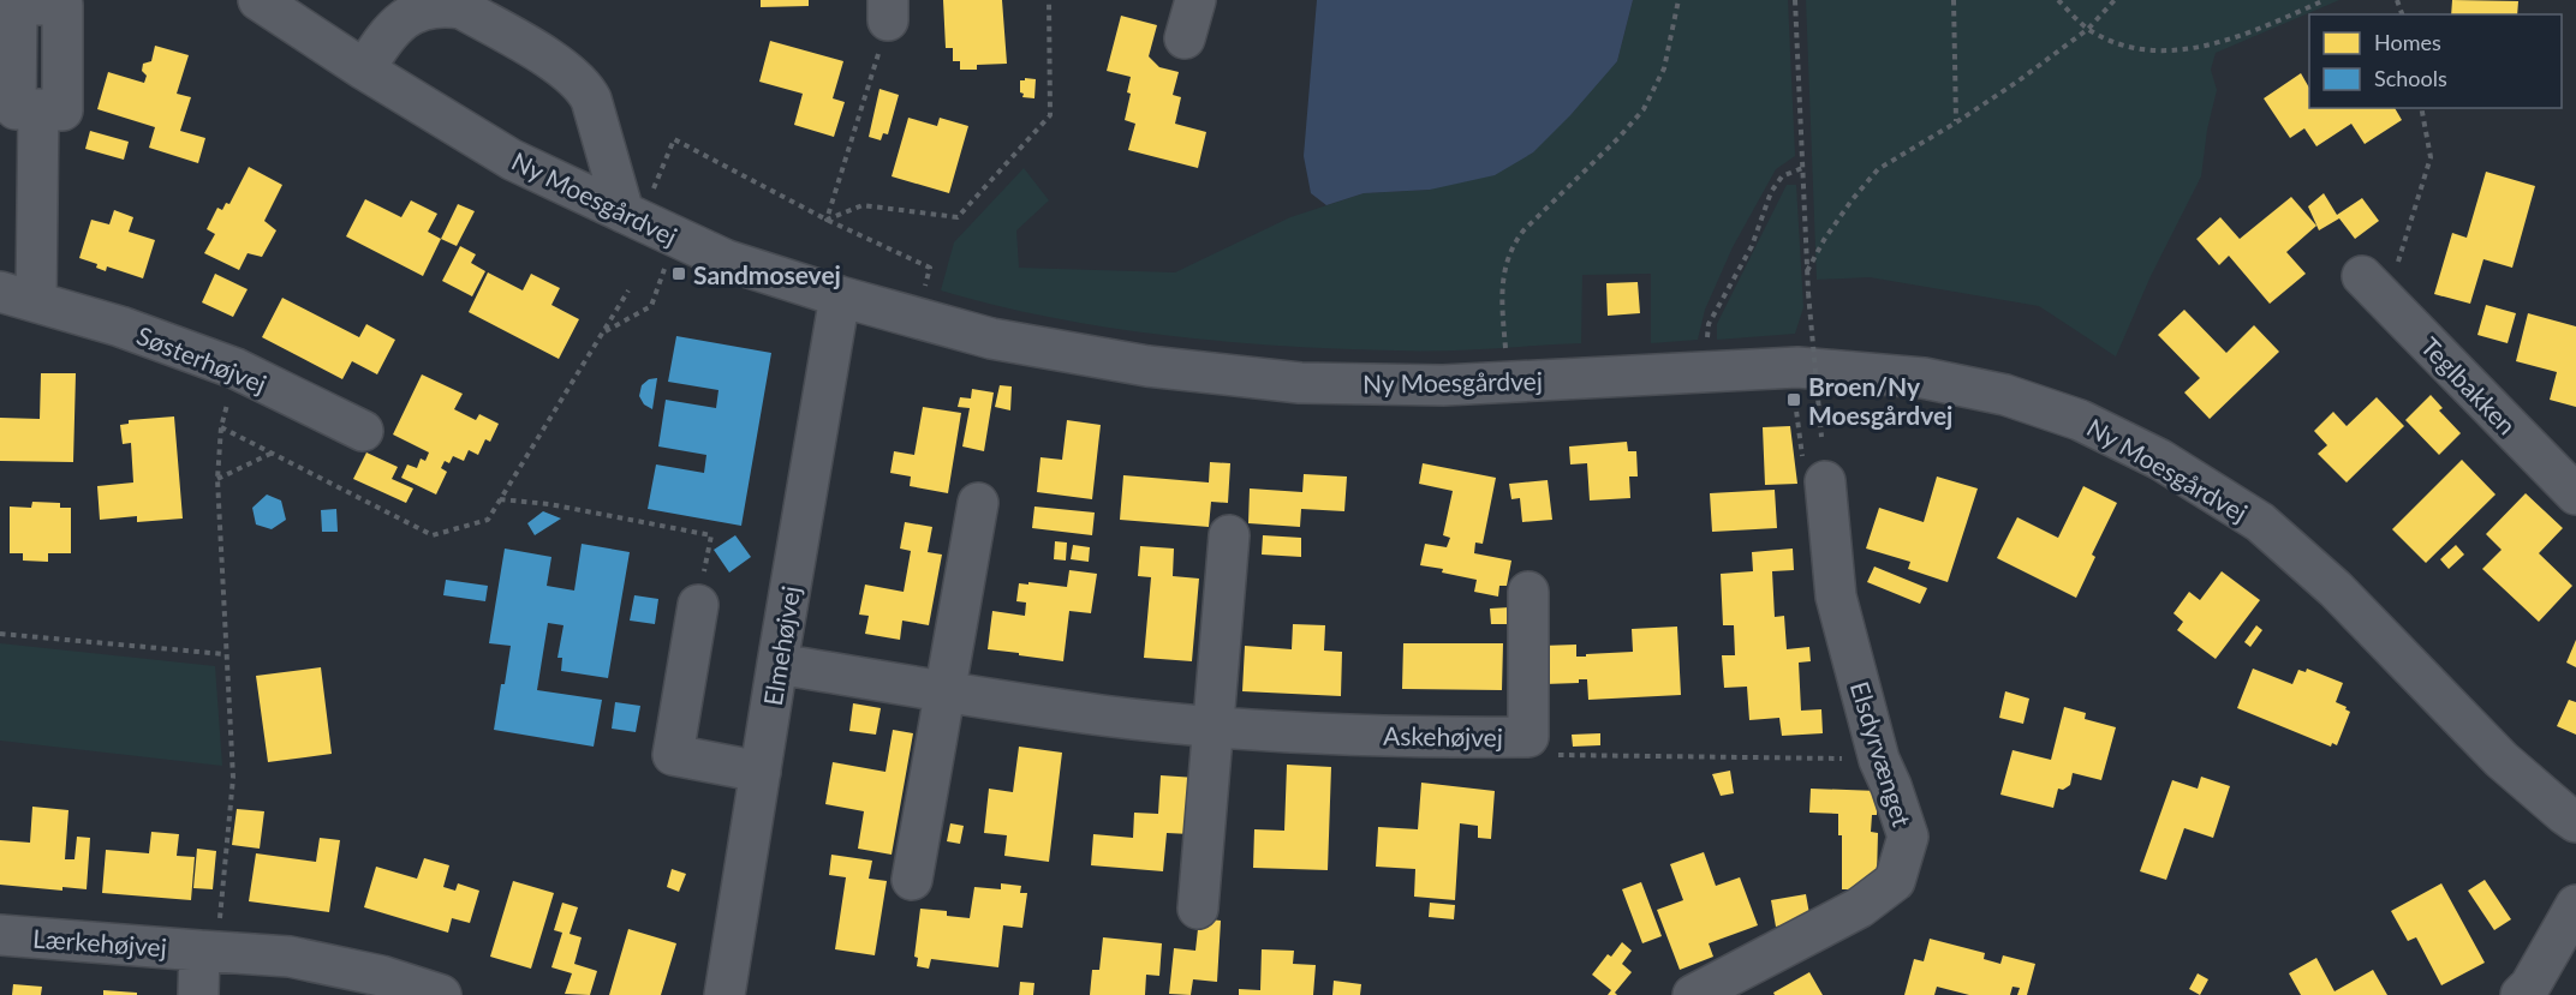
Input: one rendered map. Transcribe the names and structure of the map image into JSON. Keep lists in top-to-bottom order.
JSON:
{
  "streets": {
    "street": [
      "Ny Moesgårdvej",
      "Søsterhøjvej",
      "Teglbakken",
      "Elmehøjvej",
      "Askehøjvej",
      "Elsdyrvænget",
      "Lærkehøjvej"
    ]
  },
  "crossings": [
    ["Ny Moesgårdvej", "Elmehøjvej"],
    ["Elmehøjvej", "Askehøjvej"]
  ],
  "places": {
    "transit": ["Sandmosevej", "Broen/Ny Moesgårdvej"]
  },
  "legend": ["Homes", "Schools"]
}
